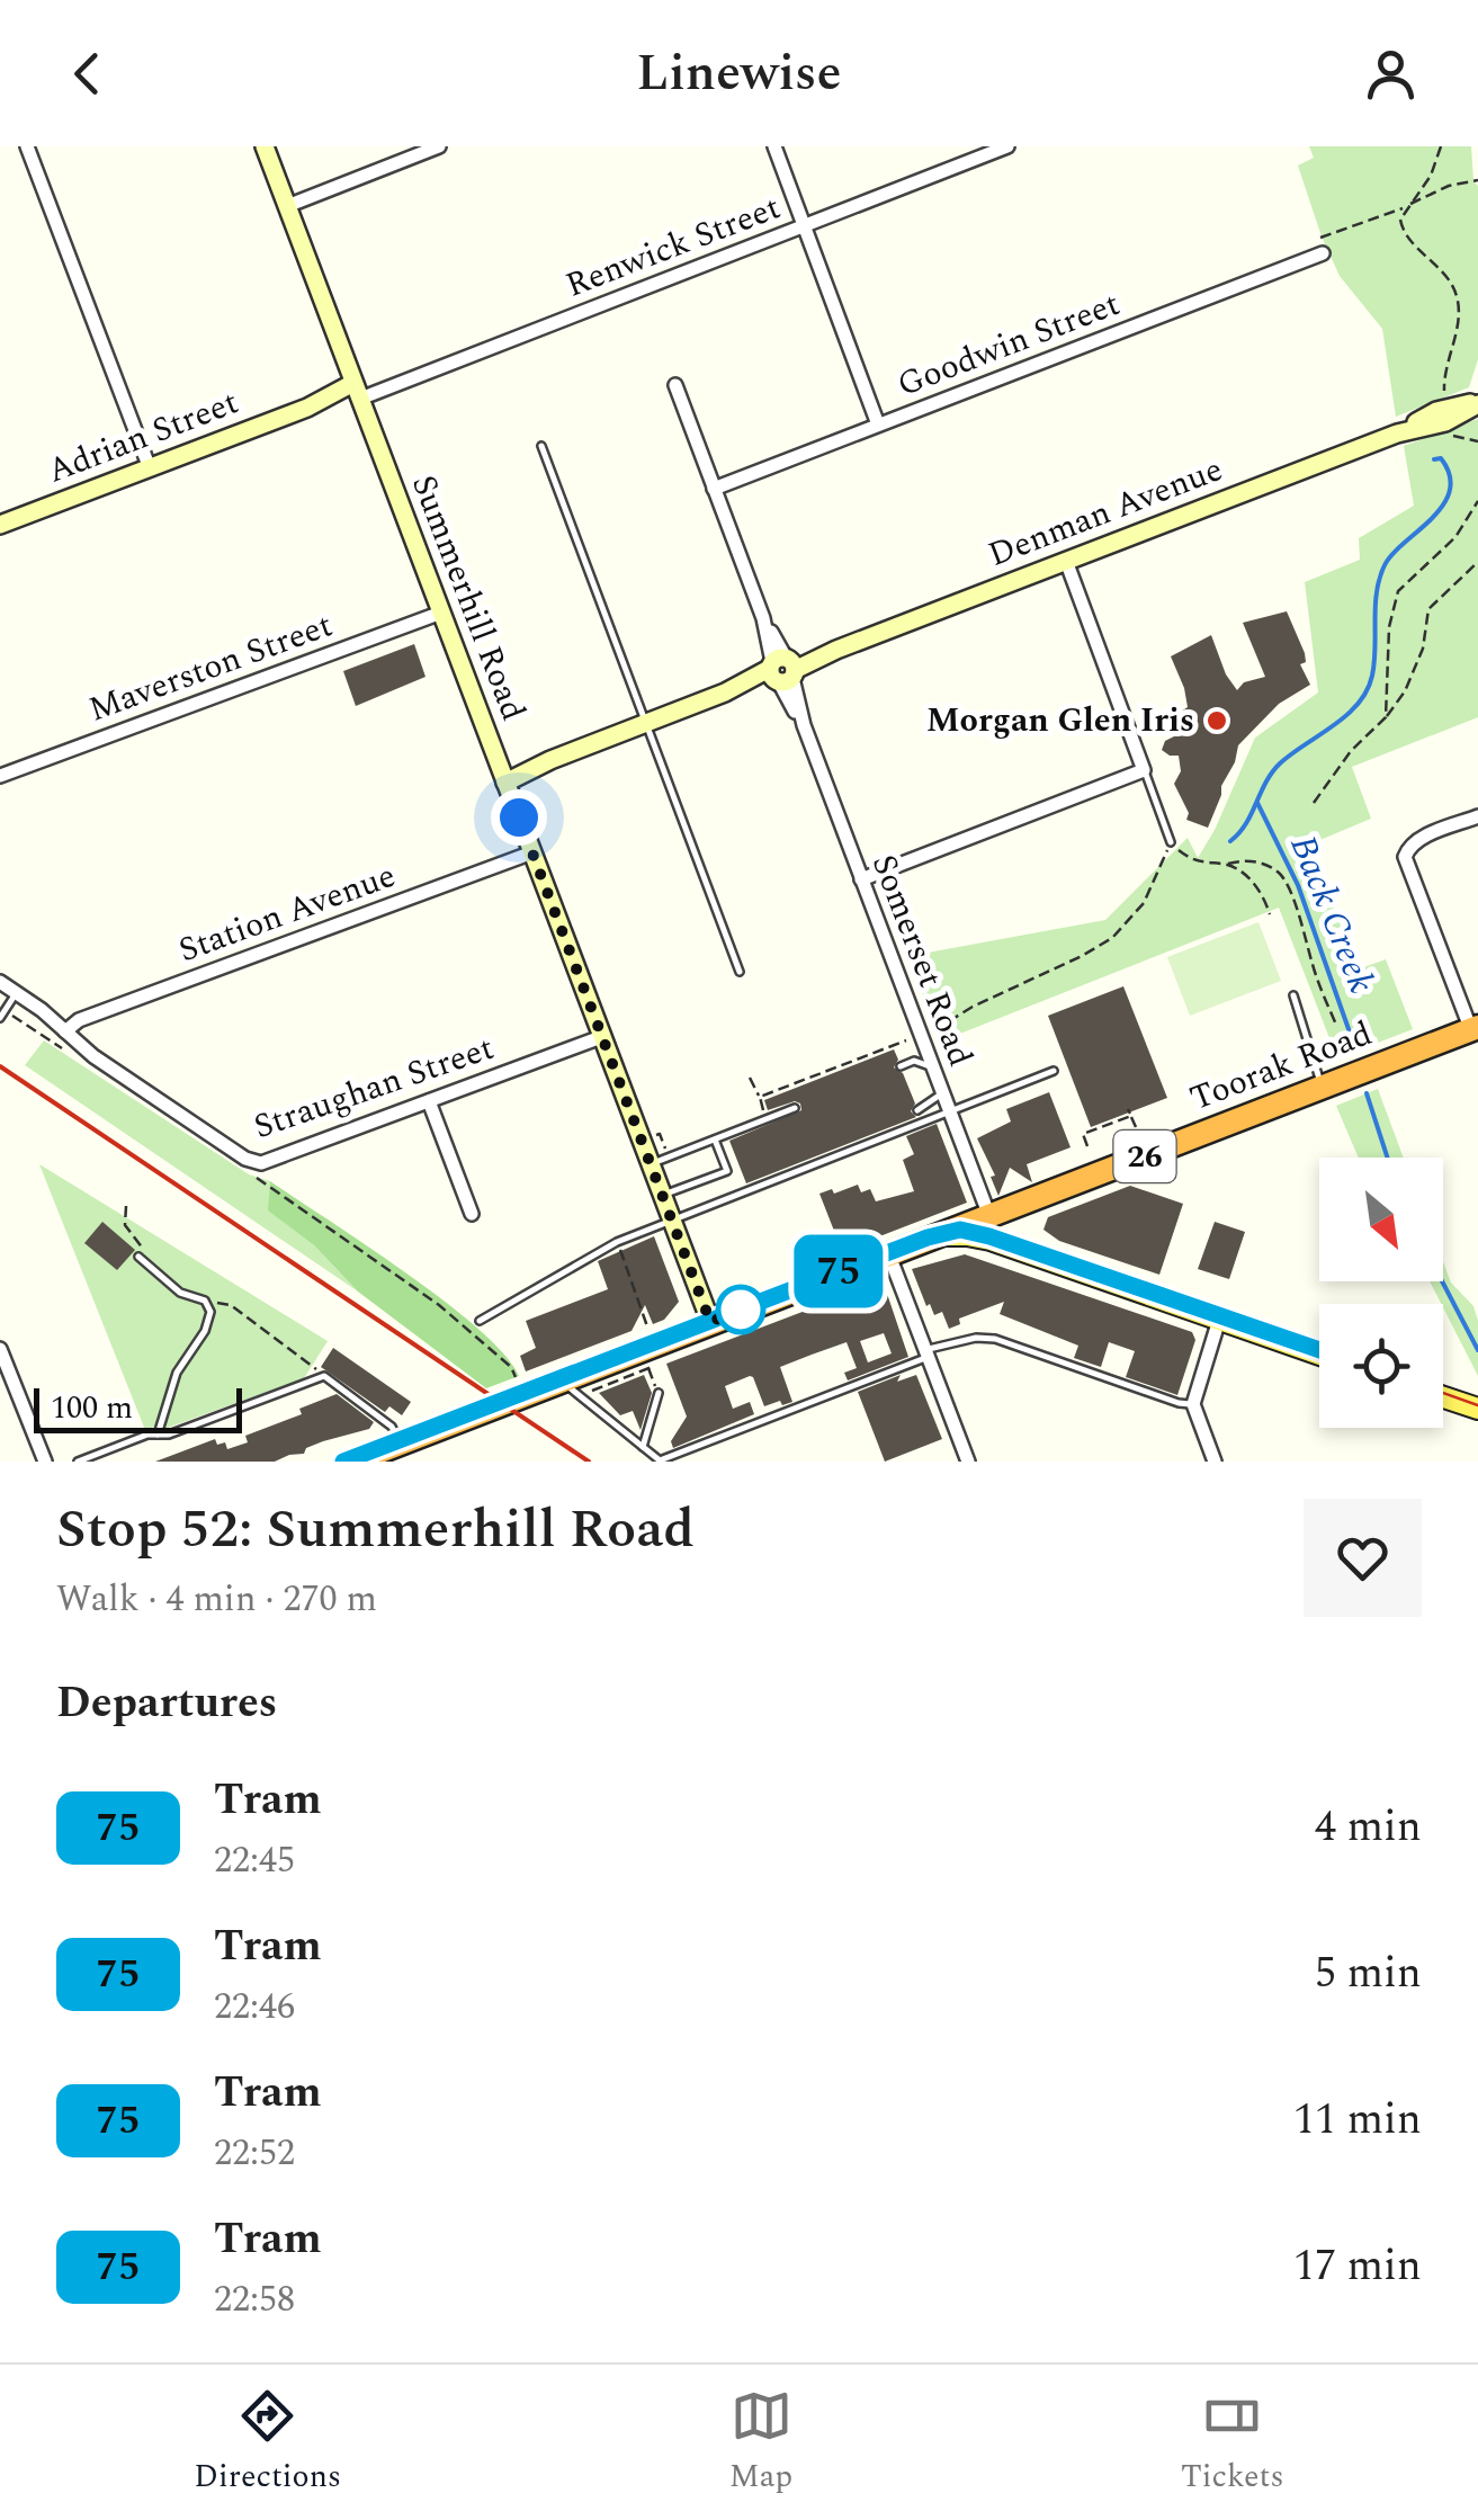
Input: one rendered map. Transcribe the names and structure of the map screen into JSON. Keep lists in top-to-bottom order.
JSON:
{
  "streets": {
    "highway": ["Toorak Road", "26"],
    "street": [
      "Renwick Street",
      "Goodwin Street",
      "Adrian Street",
      "Denman Avenue",
      "Summerhill Road",
      "Maverston Street",
      "Station Avenue",
      "Somerset Road",
      "Straughan Street"
    ]
  },
  "crossings": [
    ["Renwick Street", "Adrian Street"],
    ["Renwick Street", "Summerhill Road"],
    ["Goodwin Street", "Somerset Road"],
    ["Adrian Street", "Summerhill Road"],
    ["Denman Avenue", "Summerhill Road"],
    ["Denman Avenue", "Somerset Road"],
    ["Summerhill Road", "Maverston Street"],
    ["Summerhill Road", "Station Avenue"],
    ["Summerhill Road", "Toorak Road"],
    ["Summerhill Road", "Straughan Street"],
    ["Station Avenue", "Straughan Street"],
    ["Somerset Road", "Toorak Road"]
  ],
  "water": ["Back Creek"],
  "places": ["Morgan Glen Iris"],
  "lines": ["tram line 75"],
  "scale_bar": "100 m",
  "north": "bottom right",
  "page": {
    "header": "Linewise",
    "on_map": "75",
    "scale": "100 m",
    "heading": [
      ["Stop 52: Summerhill Road", "Walk · 4 min · 270 m"],
      "Departures"
    ],
    "list": [
      {
        "mark": "75",
        "name": "Tram",
        "note": "22:45",
        "value": "4 min"
      },
      {
        "mark": "75",
        "name": "Tram",
        "note": "22:46",
        "value": "5 min"
      },
      {
        "mark": "75",
        "name": "Tram",
        "note": "22:52",
        "value": "11 min"
      },
      {
        "mark": "75",
        "name": "Tram",
        "note": "22:58",
        "value": "17 min"
      }
    ],
    "tabs": ["Directions", "Map", "Tickets"]
  }
}
